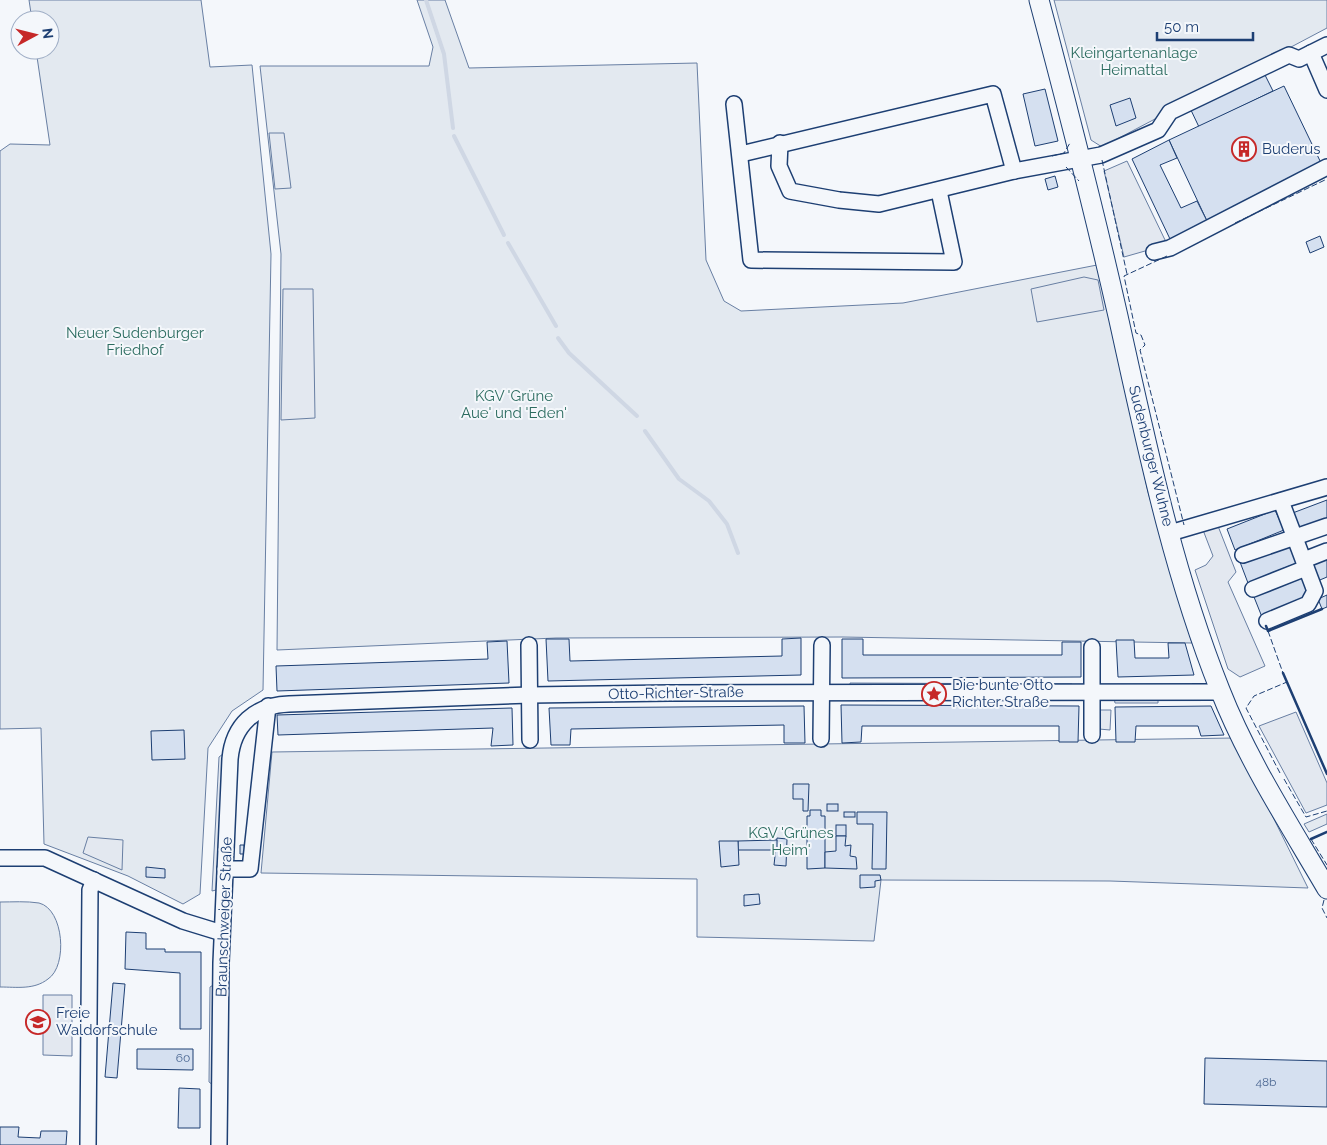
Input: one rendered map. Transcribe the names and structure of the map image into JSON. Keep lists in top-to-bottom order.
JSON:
{
  "streets": {
    "main road": ["Sudenburger Wuhne"],
    "street": ["Otto-Richter-Straße", "Braunschweiger Straße"]
  },
  "crossings": [
    ["Sudenburger Wuhne", "Otto-Richter-Straße"],
    ["Otto-Richter-Straße", "Braunschweiger Straße"]
  ],
  "parks": [
    "Kleingartenanlage Heimattal",
    "Neuer Sudenburger Friedhof",
    "KGV 'Grüne Aue' und 'Eden'",
    "KGV 'Grünes Heim'"
  ],
  "places": {
    "building": ["Buderus"],
    "place": ["Die bunte Otto Richter Straße"],
    "school or university": ["Freie Waldorfschule"]
  },
  "house_numbers": ["60", "48b"],
  "scale_bar": "50 m",
  "north": "right"
}
